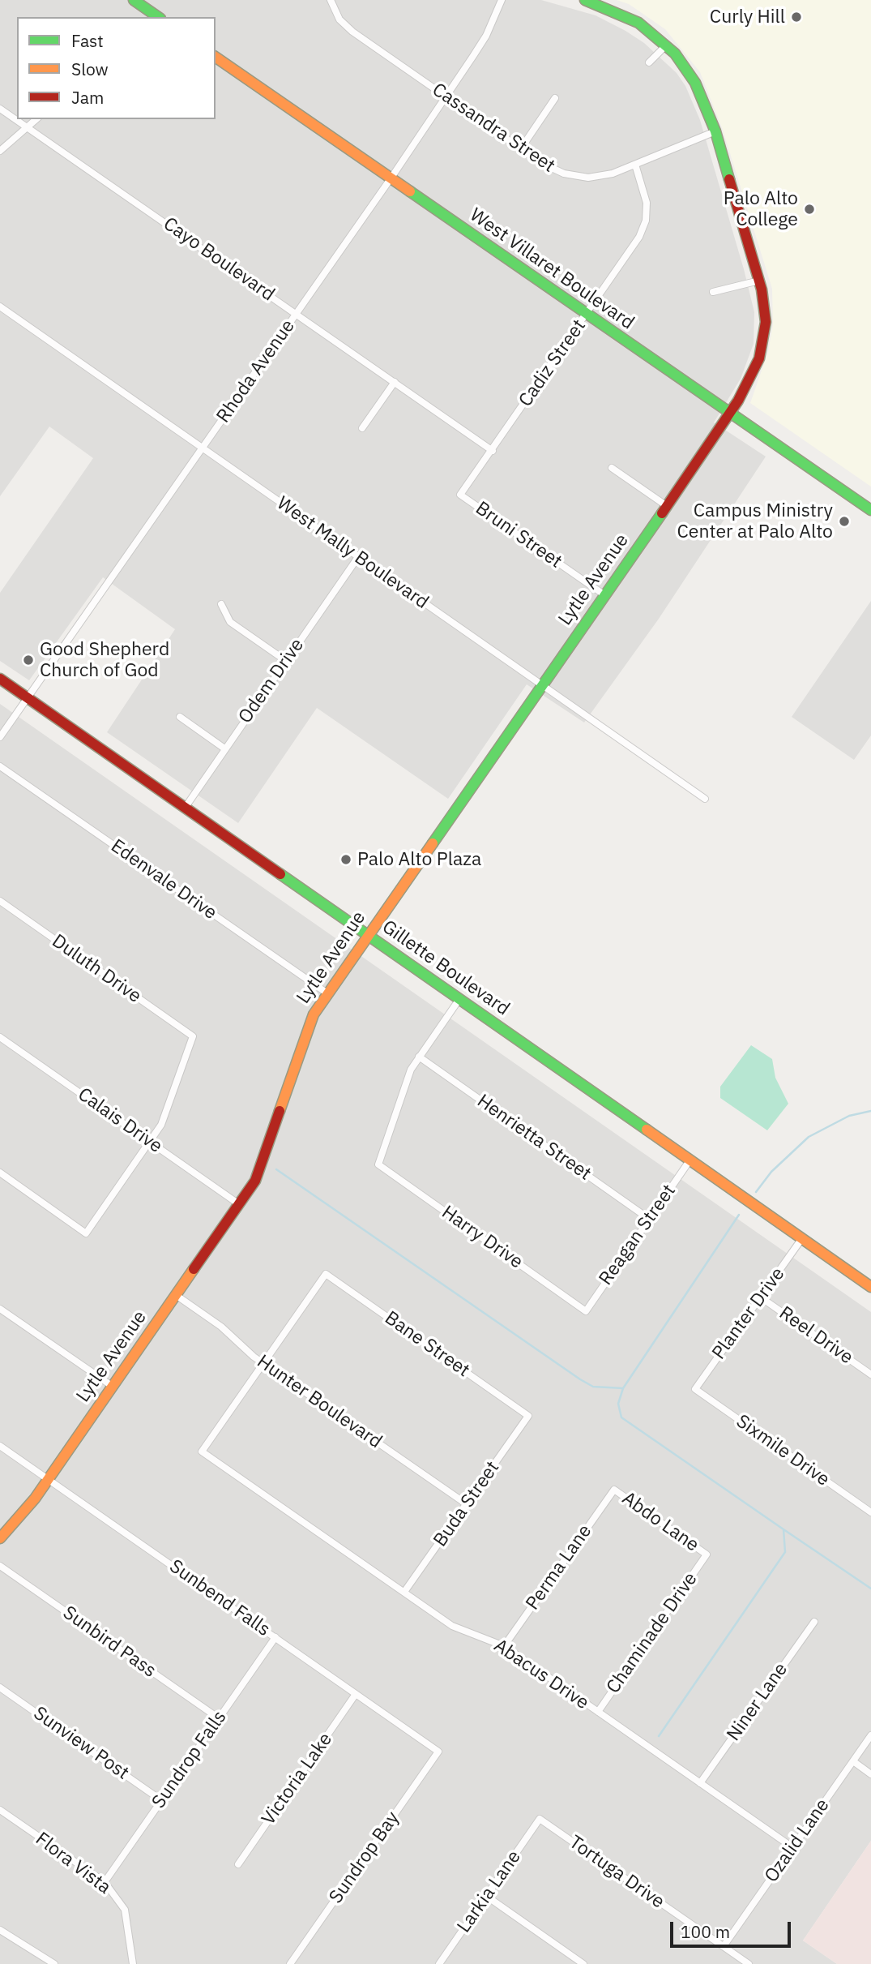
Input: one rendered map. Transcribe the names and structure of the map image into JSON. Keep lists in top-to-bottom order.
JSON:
{
  "streets": {
    "street": [
      "Cassandra Street",
      "Cayo Boulevard",
      "West Villaret Boulevard",
      "Cadiz Street",
      "Rhoda Avenue",
      "Bruni Street",
      "West Mally Boulevard",
      "Lytle Avenue",
      "Odem Drive",
      "Edenvale Drive",
      "Gillette Boulevard",
      "Duluth Drive",
      "Calais Drive",
      "Henrietta Street",
      "Reagan Street",
      "Harry Drive",
      "Planter Drive",
      "Reel Drive",
      "Bane Street",
      "Hunter Boulevard",
      "Sixmile Drive",
      "Buda Street",
      "Abdo Lane",
      "Perma Lane",
      "Sunbend Falls",
      "Chaminade Drive",
      "Sunbird Pass",
      "Abacus Drive",
      "Niner Lane",
      "Sunview Post",
      "Sundrop Falls",
      "Victoria Lake",
      "Ozalid Lane",
      "Sundrop Bay",
      "Flora Vista",
      "Tortuga Drive",
      "Larkia Lane"
    ]
  },
  "crossings": [
    ["Cassandra Street", "Cadiz Street"],
    ["Cassandra Street", "Rhoda Avenue"],
    ["Cassandra Street", "Lytle Avenue"],
    ["Cayo Boulevard", "Cadiz Street"],
    ["Cayo Boulevard", "Rhoda Avenue"],
    ["West Villaret Boulevard", "Cadiz Street"],
    ["West Villaret Boulevard", "Rhoda Avenue"],
    ["West Villaret Boulevard", "Lytle Avenue"],
    ["Cadiz Street", "Bruni Street"],
    ["Rhoda Avenue", "West Mally Boulevard"],
    ["Rhoda Avenue", "Gillette Boulevard"],
    ["Bruni Street", "Lytle Avenue"],
    ["West Mally Boulevard", "Lytle Avenue"],
    ["West Mally Boulevard", "Odem Drive"],
    ["Lytle Avenue", "Edenvale Drive"],
    ["Lytle Avenue", "Gillette Boulevard"],
    ["Lytle Avenue", "Calais Drive"],
    ["Lytle Avenue", "Hunter Boulevard"],
    ["Lytle Avenue", "Sunbend Falls"],
    ["Odem Drive", "Gillette Boulevard"],
    ["Gillette Boulevard", "Reagan Street"],
    ["Gillette Boulevard", "Planter Drive"],
    ["Duluth Drive", "Calais Drive"],
    ["Henrietta Street", "Reagan Street"],
    ["Henrietta Street", "Harry Drive"],
    ["Reagan Street", "Harry Drive"],
    ["Planter Drive", "Reel Drive"],
    ["Planter Drive", "Sixmile Drive"],
    ["Bane Street", "Hunter Boulevard"],
    ["Bane Street", "Buda Street"],
    ["Bane Street", "Abacus Drive"],
    ["Hunter Boulevard", "Buda Street"],
    ["Hunter Boulevard", "Abacus Drive"],
    ["Buda Street", "Abacus Drive"],
    ["Abdo Lane", "Perma Lane"],
    ["Abdo Lane", "Chaminade Drive"],
    ["Perma Lane", "Abacus Drive"],
    ["Sunbend Falls", "Sundrop Falls"],
    ["Sunbend Falls", "Victoria Lake"],
    ["Sunbend Falls", "Sundrop Bay"],
    ["Chaminade Drive", "Abacus Drive"],
    ["Sunbird Pass", "Sundrop Falls"],
    ["Abacus Drive", "Niner Lane"],
    ["Abacus Drive", "Ozalid Lane"],
    ["Sunview Post", "Sundrop Falls"],
    ["Sundrop Falls", "Flora Vista"],
    ["Ozalid Lane", "Tortuga Drive"],
    ["Tortuga Drive", "Larkia Lane"]
  ],
  "places": [
    "Curly Hill",
    "Palo Alto College",
    "Campus Ministry Center at Palo Alto",
    "Good Shepherd Church of God",
    "Palo Alto Plaza"
  ],
  "legend": ["Fast", "Slow", "Jam"],
  "scale_bar": "100 m"
}
